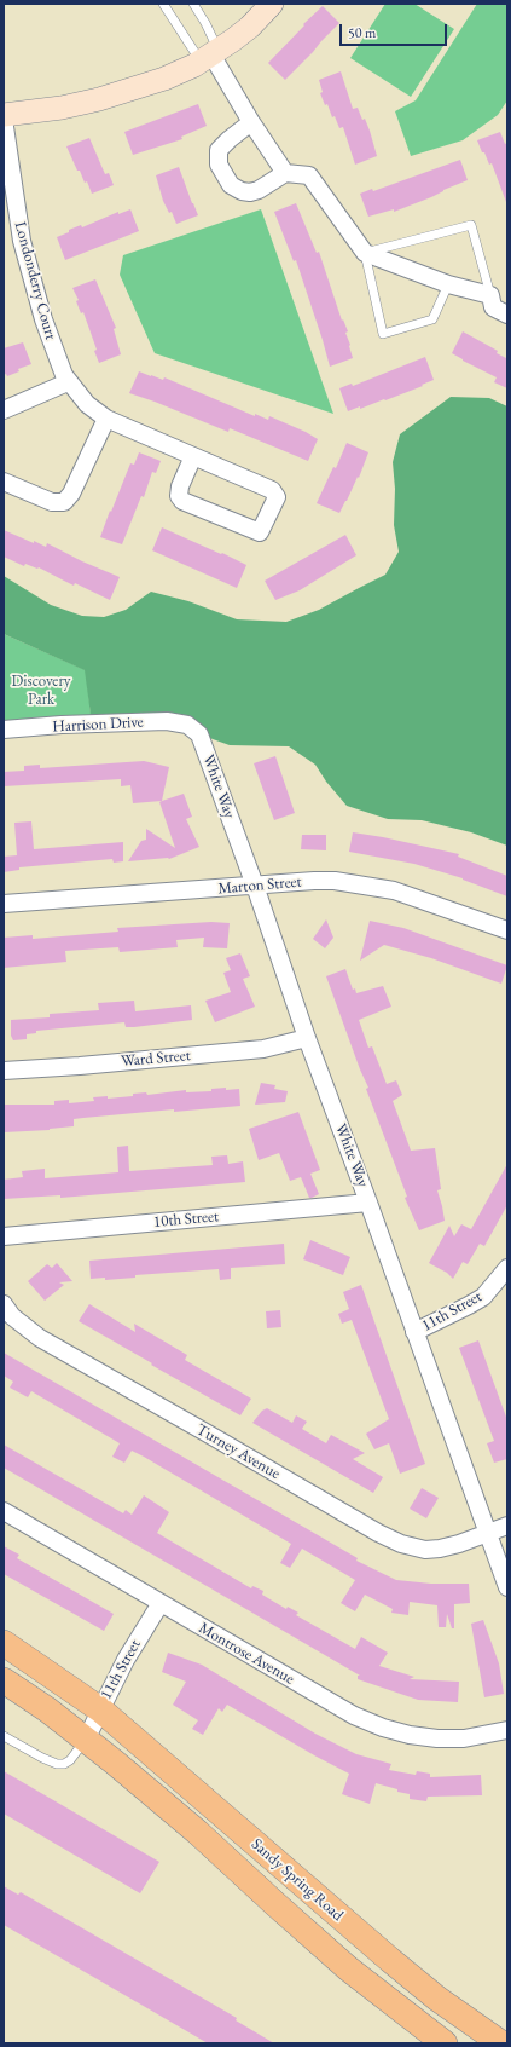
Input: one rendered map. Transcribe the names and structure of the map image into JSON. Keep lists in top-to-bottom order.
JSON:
{
  "streets": {
    "main road": ["Sandy Spring Road"],
    "street": [
      "Londonderry Court",
      "Harrison Drive",
      "White Way",
      "Marton Street",
      "Ward Street",
      "10th Street",
      "11th Street",
      "Turney Avenue",
      "Montrose Avenue"
    ]
  },
  "crossings": [
    ["Harrison Drive", "White Way"],
    ["White Way", "Marton Street"],
    ["White Way", "Ward Street"],
    ["White Way", "10th Street"],
    ["White Way", "11th Street"],
    ["White Way", "Turney Avenue"],
    ["11th Street", "Montrose Avenue"],
    ["11th Street", "Sandy Spring Road"]
  ],
  "parks": ["Discovery Park"],
  "scale_bar": "50 m"
}
